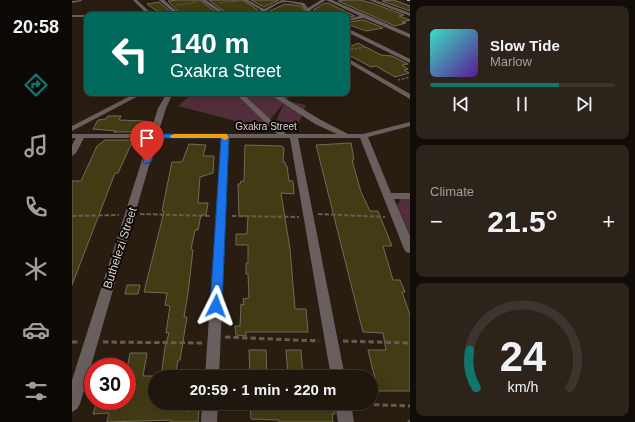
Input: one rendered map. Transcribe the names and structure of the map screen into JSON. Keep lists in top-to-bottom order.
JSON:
{
  "streets": {
    "street": ["Gxakra Street", "Buthelezi Street"]
  },
  "crossings": [
    ["Gxakra Street", "Buthelezi Street"]
  ],
  "page": {
    "tabs": "20:58",
    "turn": ["140 m", "Gxakra Street"],
    "song": ["Slow Tide", "Marlow"],
    "tile": "Climate",
    "heat": ["−", "21.5°", "+"],
    "limit": "30",
    "trip": "20:59 · 1 min · 220 m",
    "gauge": ["24", "km/h"]
  }
}
